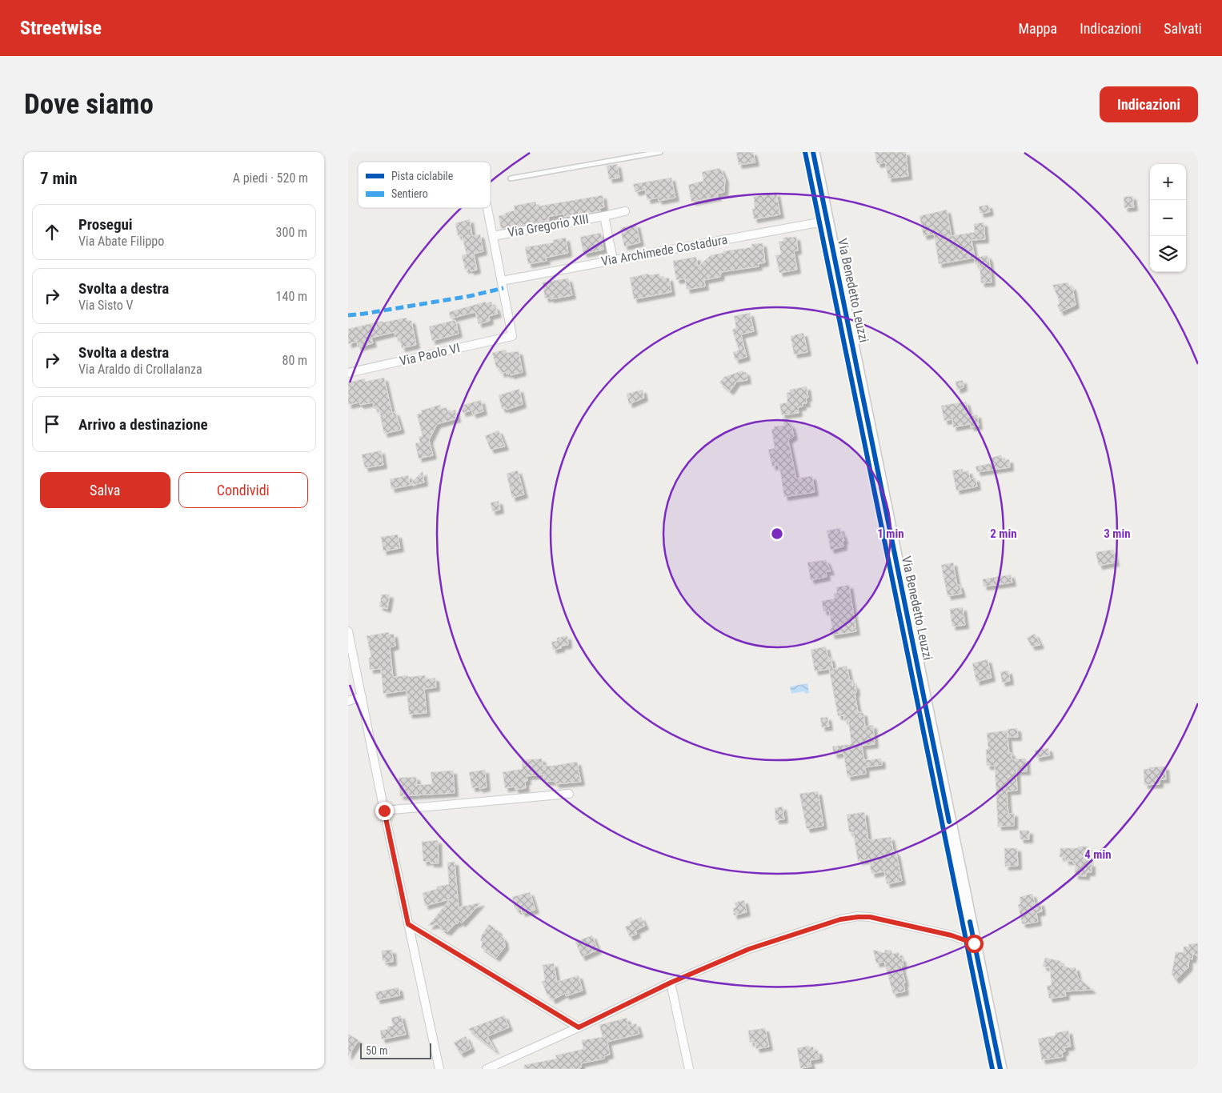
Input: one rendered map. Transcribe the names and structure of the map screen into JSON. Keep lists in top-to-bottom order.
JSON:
{
  "streets": {
    "street": [
      "Via Gregorio XIII",
      "Via Archimede Costadura",
      "Via Benedetto Leuzzi",
      "Via Paolo VI"
    ]
  },
  "crossings": [
    ["Via Gregorio XIII", "Via Archimede Costadura"],
    ["Via Gregorio XIII", "Via Paolo VI"],
    ["Via Archimede Costadura", "Via Benedetto Leuzzi"]
  ],
  "legend": ["Pista ciclabile", "Sentiero"],
  "scale_bar": "50 m",
  "page": {
    "header": "Streetwise",
    "nav": ["Mappa", "Indicazioni", "Salvati"],
    "buttons": [
      "Indicazioni",
      ["Salva", "Condividi"]
    ],
    "title": "Dove siamo",
    "heading": ["7 min", "A piedi · 520 m"],
    "map_buttons": ["+", "−"],
    "list": [
      ["Prosegui", "Via Abate Filippo", "300 m"],
      ["Svolta a destra", "Via Sisto V", "140 m"],
      ["Svolta a destra", "Via Araldo di Crollalanza", "80 m"],
      "Arrivo a destinazione"
    ],
    "scale": "50 m"
  },
  "rings": [
    "1 min",
    "2 min",
    "3 min",
    "4 min"
  ]
}
